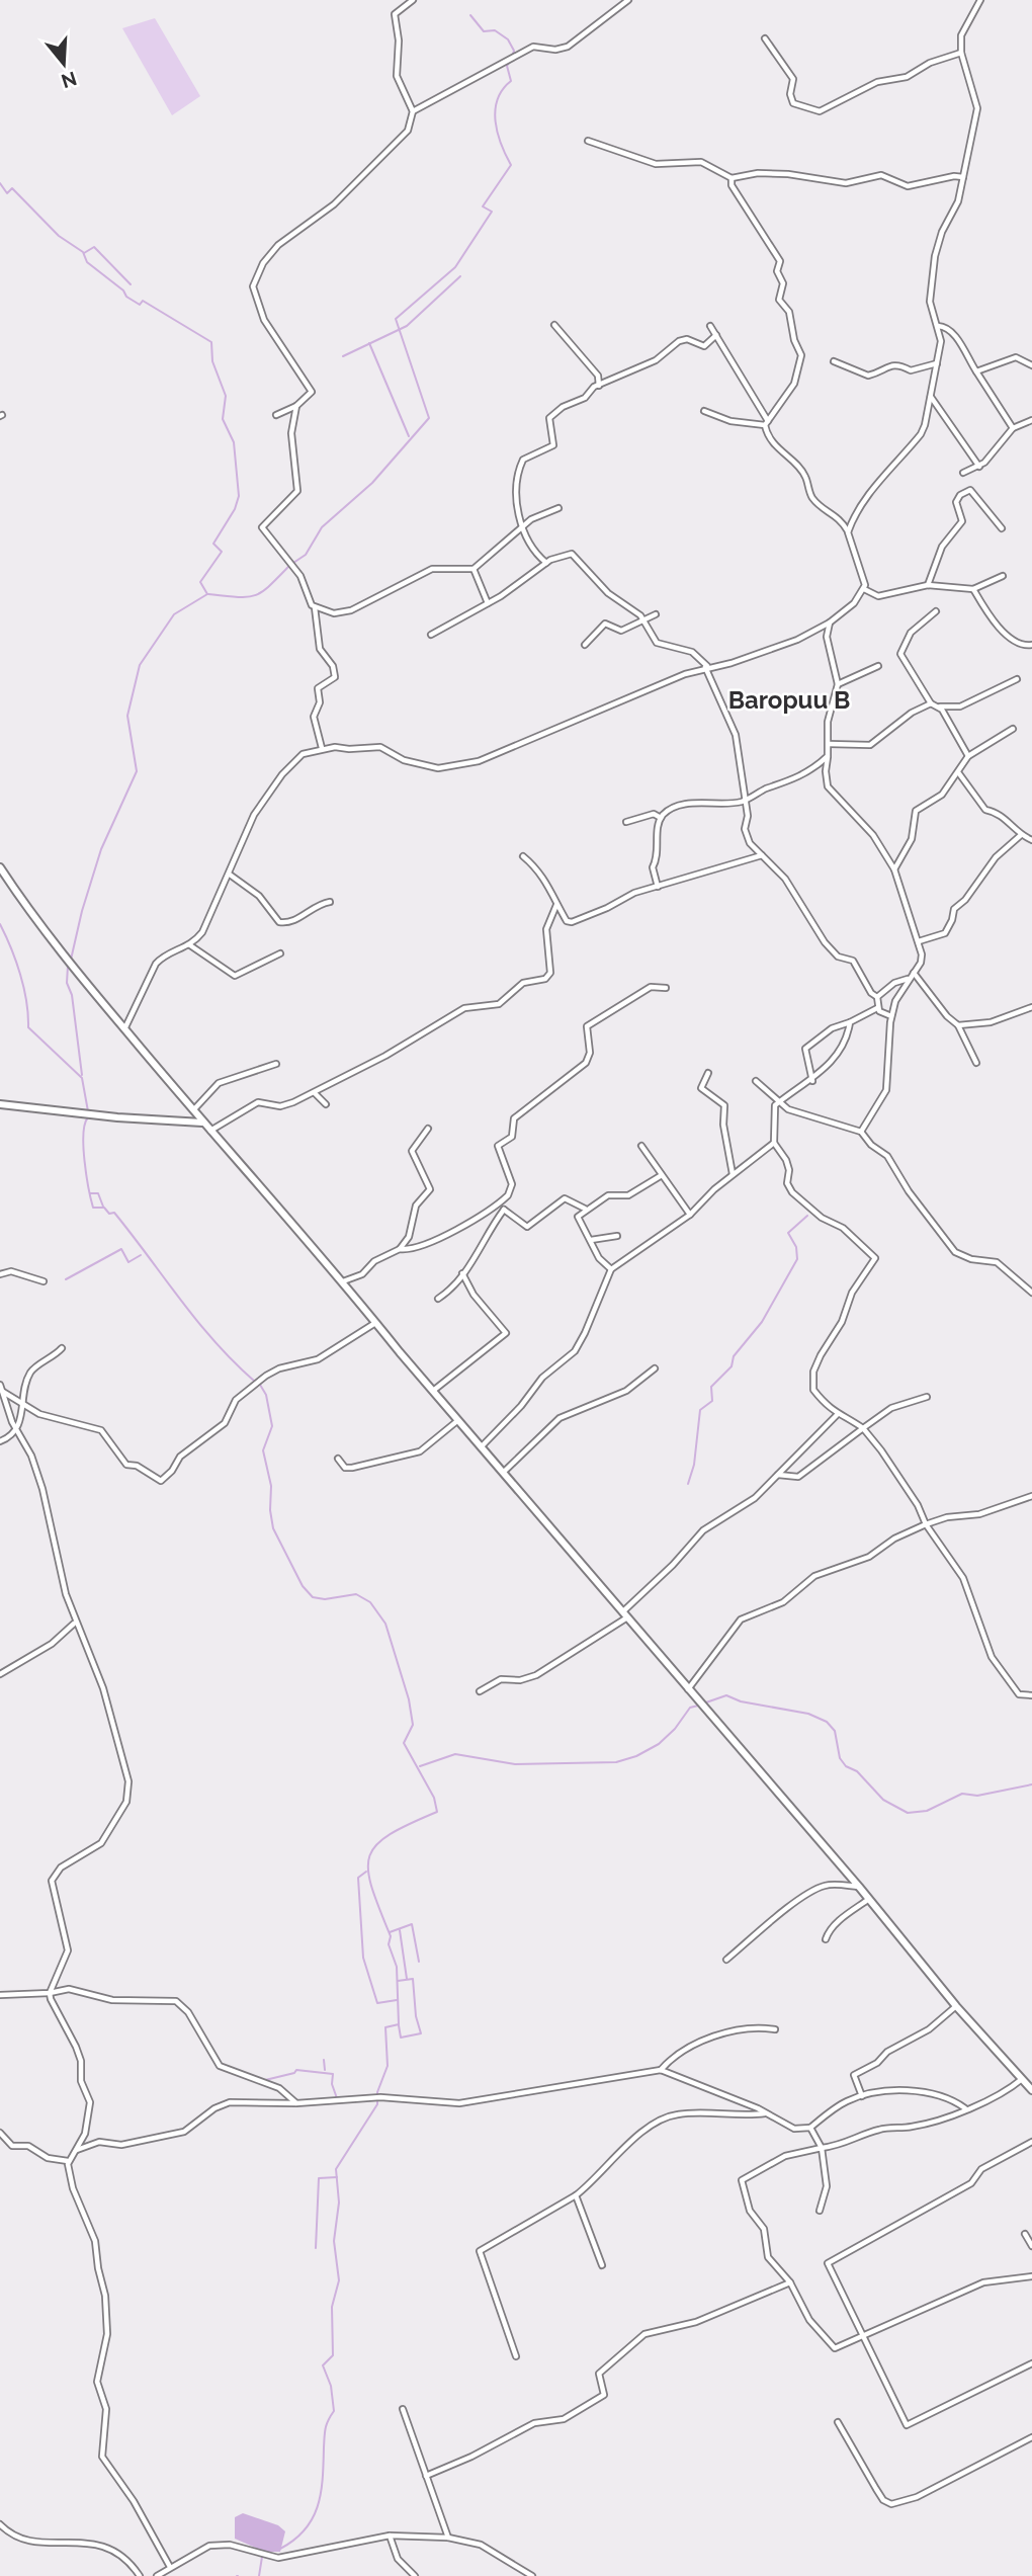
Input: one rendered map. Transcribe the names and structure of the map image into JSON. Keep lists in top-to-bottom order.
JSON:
{
  "districts": ["Baropuu B"],
  "north": "bottom"
}
